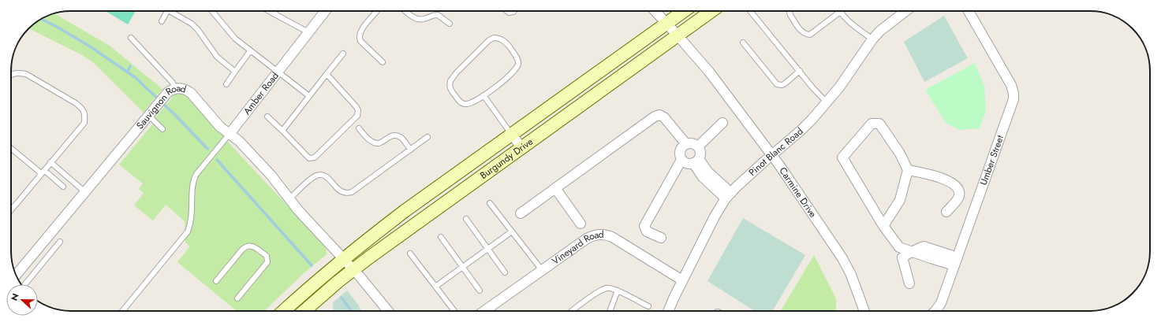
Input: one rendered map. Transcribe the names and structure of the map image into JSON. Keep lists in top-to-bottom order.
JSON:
{
  "streets": {
    "main road": ["Burgundy Drive"],
    "street": [
      "Amber Road",
      "Sauvignon Road",
      "Pinot Blanc Road",
      "Umber Street",
      "Carmine Drive",
      "Vineyard Road"
    ]
  },
  "crossings": [
    ["Amber Road", "Sauvignon Road"],
    ["Sauvignon Road", "Burgundy Drive"],
    ["Pinot Blanc Road", "Carmine Drive"],
    ["Pinot Blanc Road", "Vineyard Road"],
    ["Burgundy Drive", "Carmine Drive"]
  ],
  "north": "left"
}
